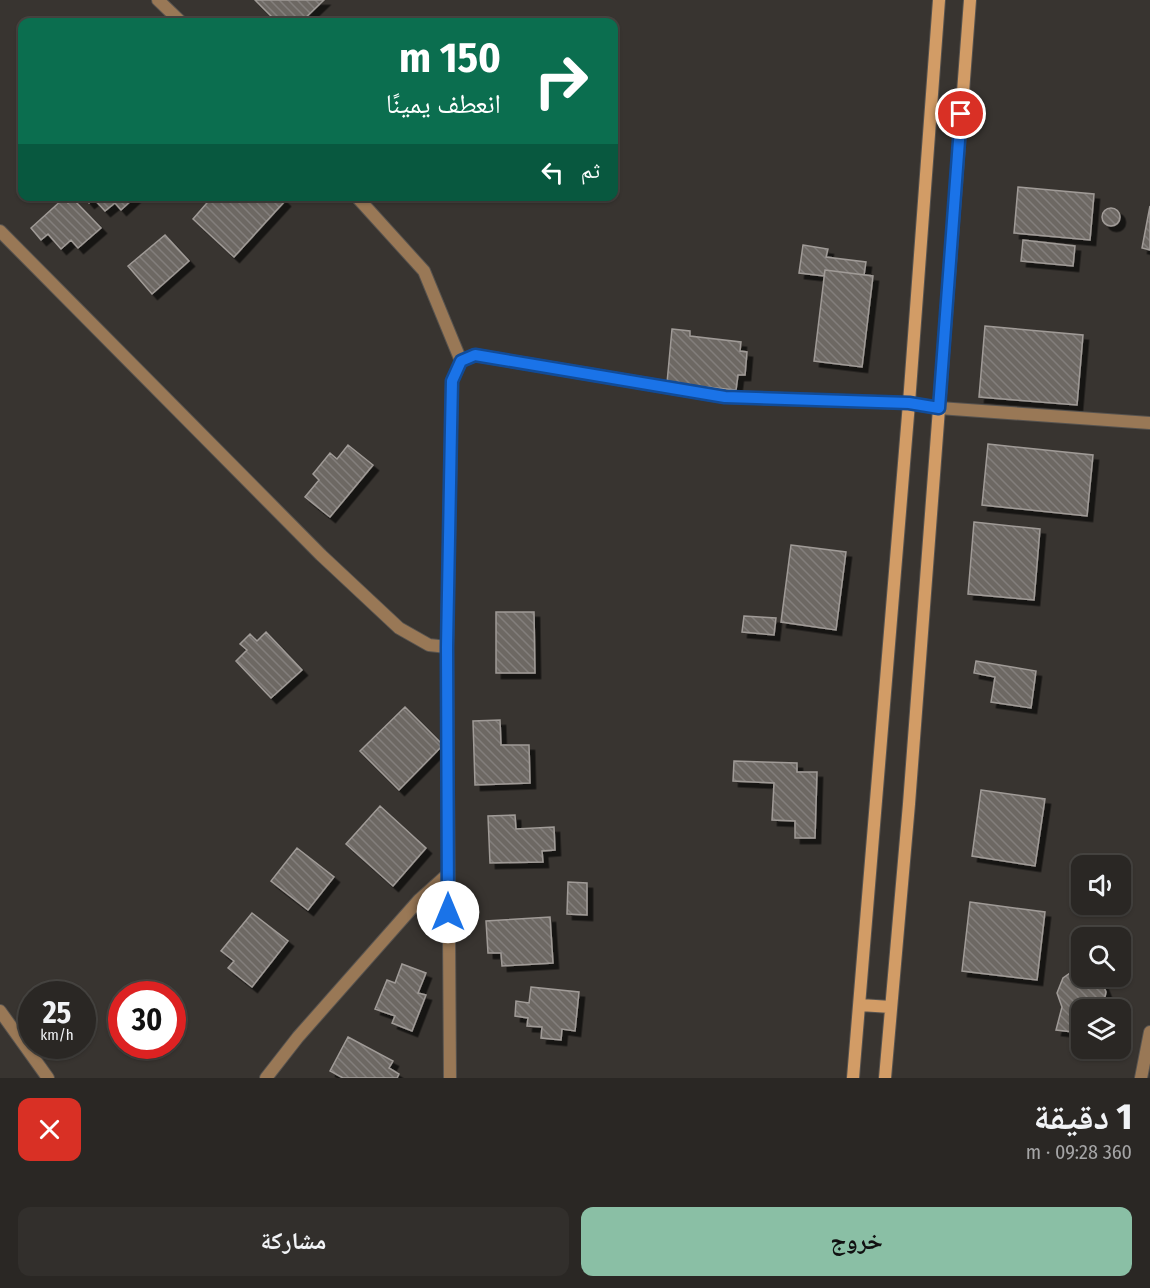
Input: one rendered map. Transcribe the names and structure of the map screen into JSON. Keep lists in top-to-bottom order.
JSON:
{
  "page": {
    "turn": ["150 m", "انعطف يمينًا"],
    "then": "ثم",
    "speed": "25 km/h",
    "limit": "30",
    "heading": ["1 دقيقة", "360 m · 09:28"],
    "buttons": ["خروج", "مشاركة"]
  }
}
